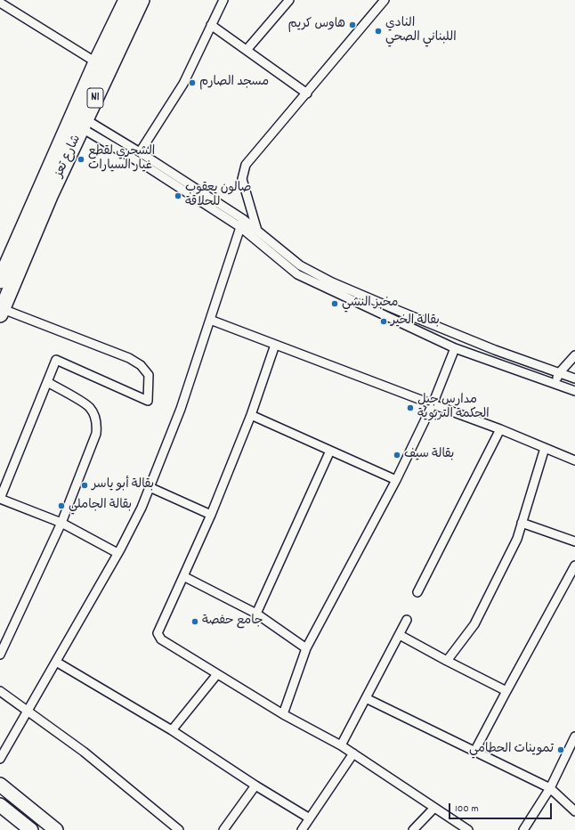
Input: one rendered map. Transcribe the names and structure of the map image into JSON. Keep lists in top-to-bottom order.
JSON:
{
  "streets": {
    "highway": ["N1", "شارع تعز"]
  },
  "places": [
    "هاوس كريم",
    "النادي اللبناني الصحي",
    "مسجد الصارم",
    "الشحري لقطع غيار السيارات",
    "صالون يعقوب للحلاقة",
    "مخبز النشي",
    "بقالة الخير",
    "مدارس جيل الحكمة التربوية",
    "بقالة سيف",
    "بقالة أبو ياسر",
    "بقالة الجاملي",
    "جامع حفصة",
    "تموينات الحطامي"
  ],
  "scale_bar": "100 m"
}
